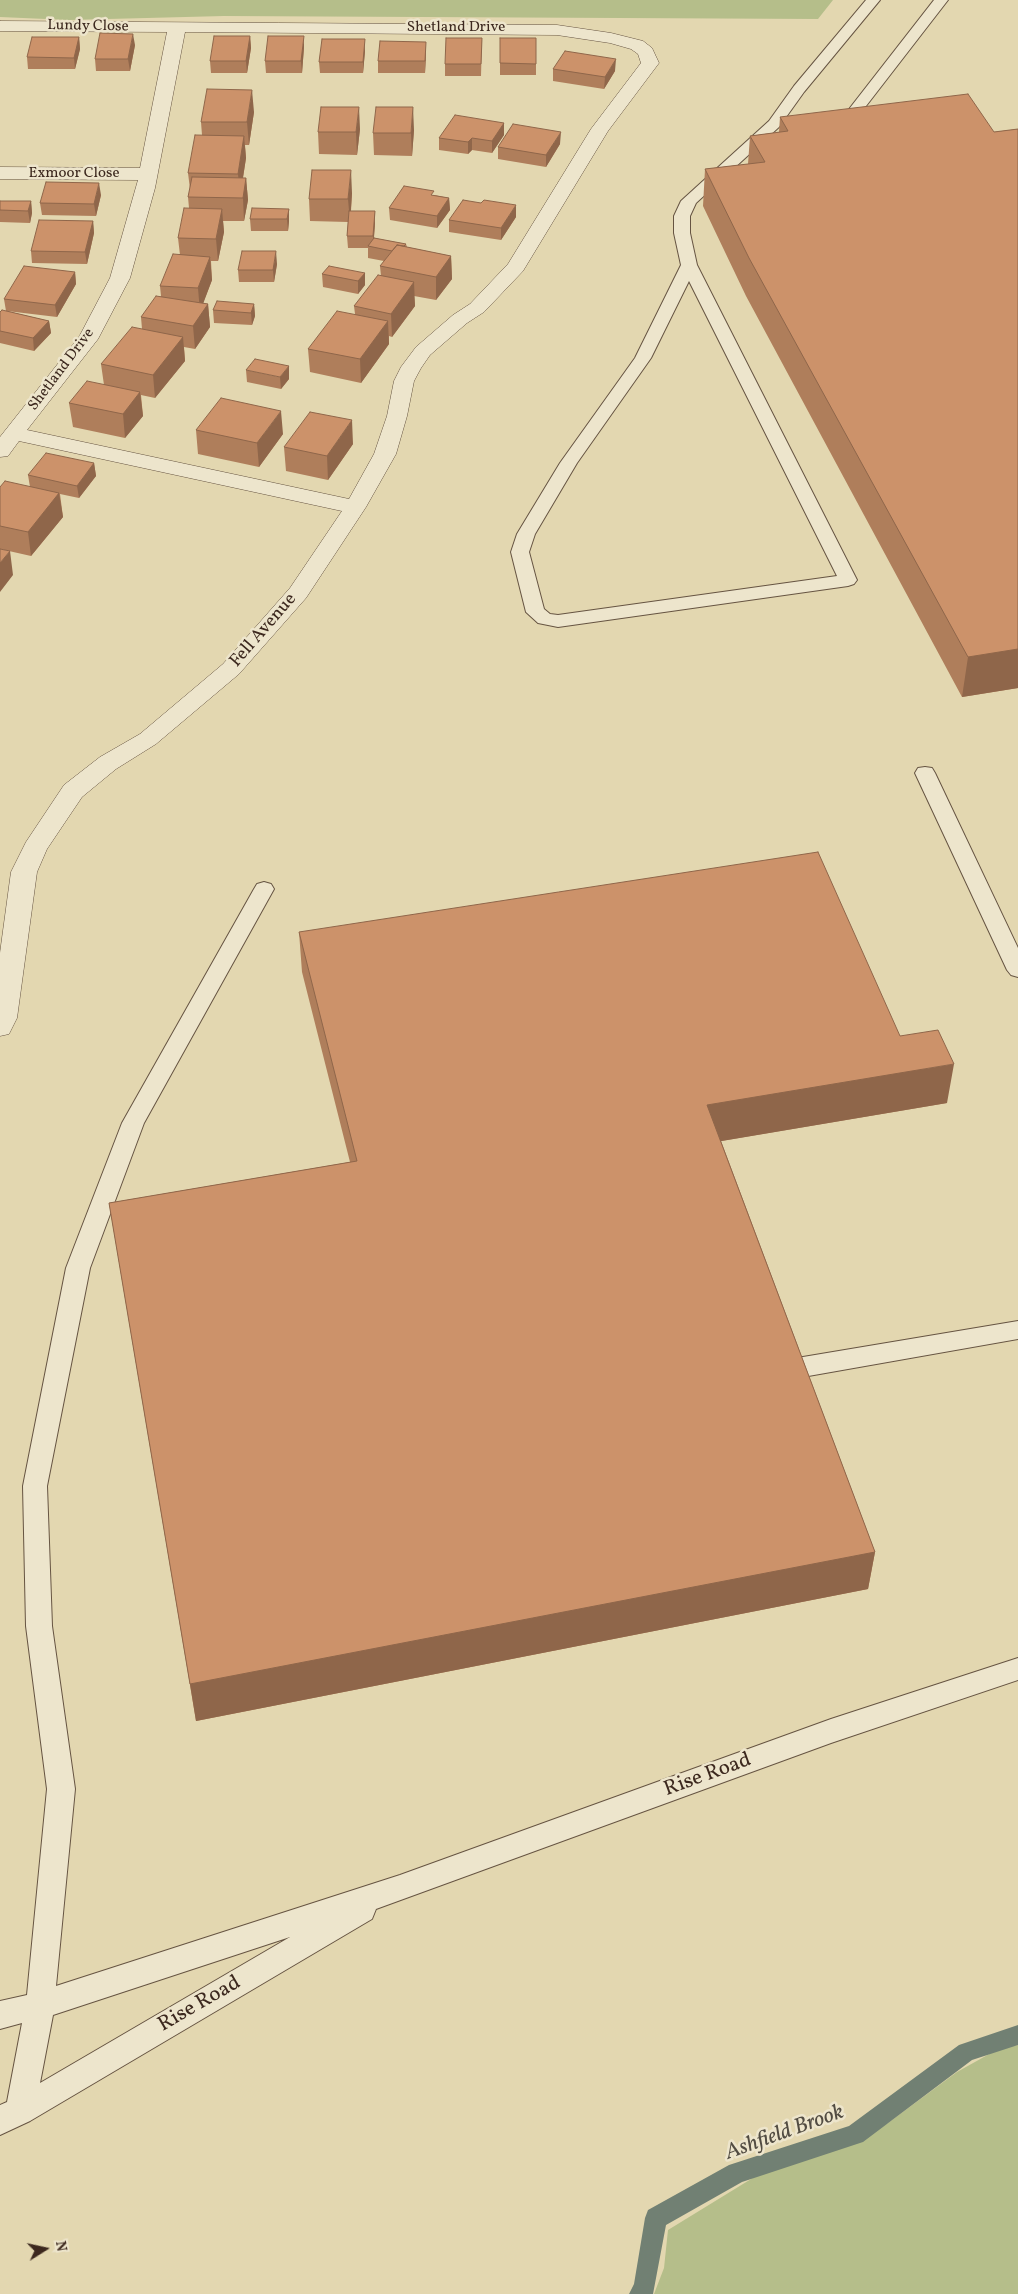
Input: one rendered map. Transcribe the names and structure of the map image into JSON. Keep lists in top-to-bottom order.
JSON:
{
  "streets": {
    "street": [
      "Lundy Close",
      "Shetland Drive",
      "Exmoor Close",
      "Fell Avenue"
    ],
    "lane": ["Rise Road"]
  },
  "crossings": [
    ["Lundy Close", "Shetland Drive"],
    ["Shetland Drive", "Exmoor Close"],
    ["Shetland Drive", "Fell Avenue"]
  ],
  "water": ["Ashfield Brook"],
  "north": "right"
}
